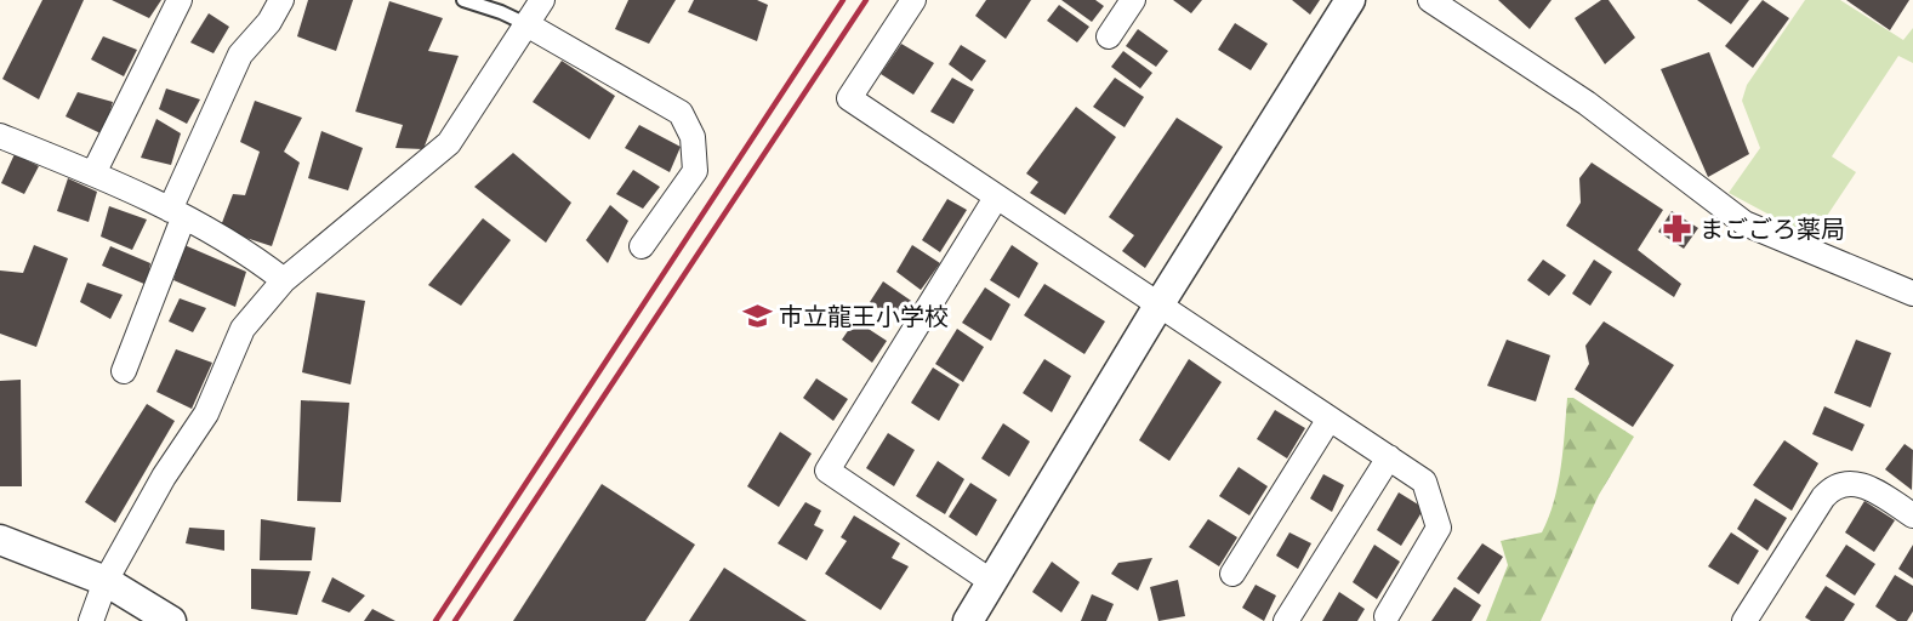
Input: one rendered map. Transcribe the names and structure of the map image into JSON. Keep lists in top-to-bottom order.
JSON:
{
  "places": {
    "pharmacy": ["まごごろ薬局"],
    "school or university": ["市立龍王小学校"]
  }
}
